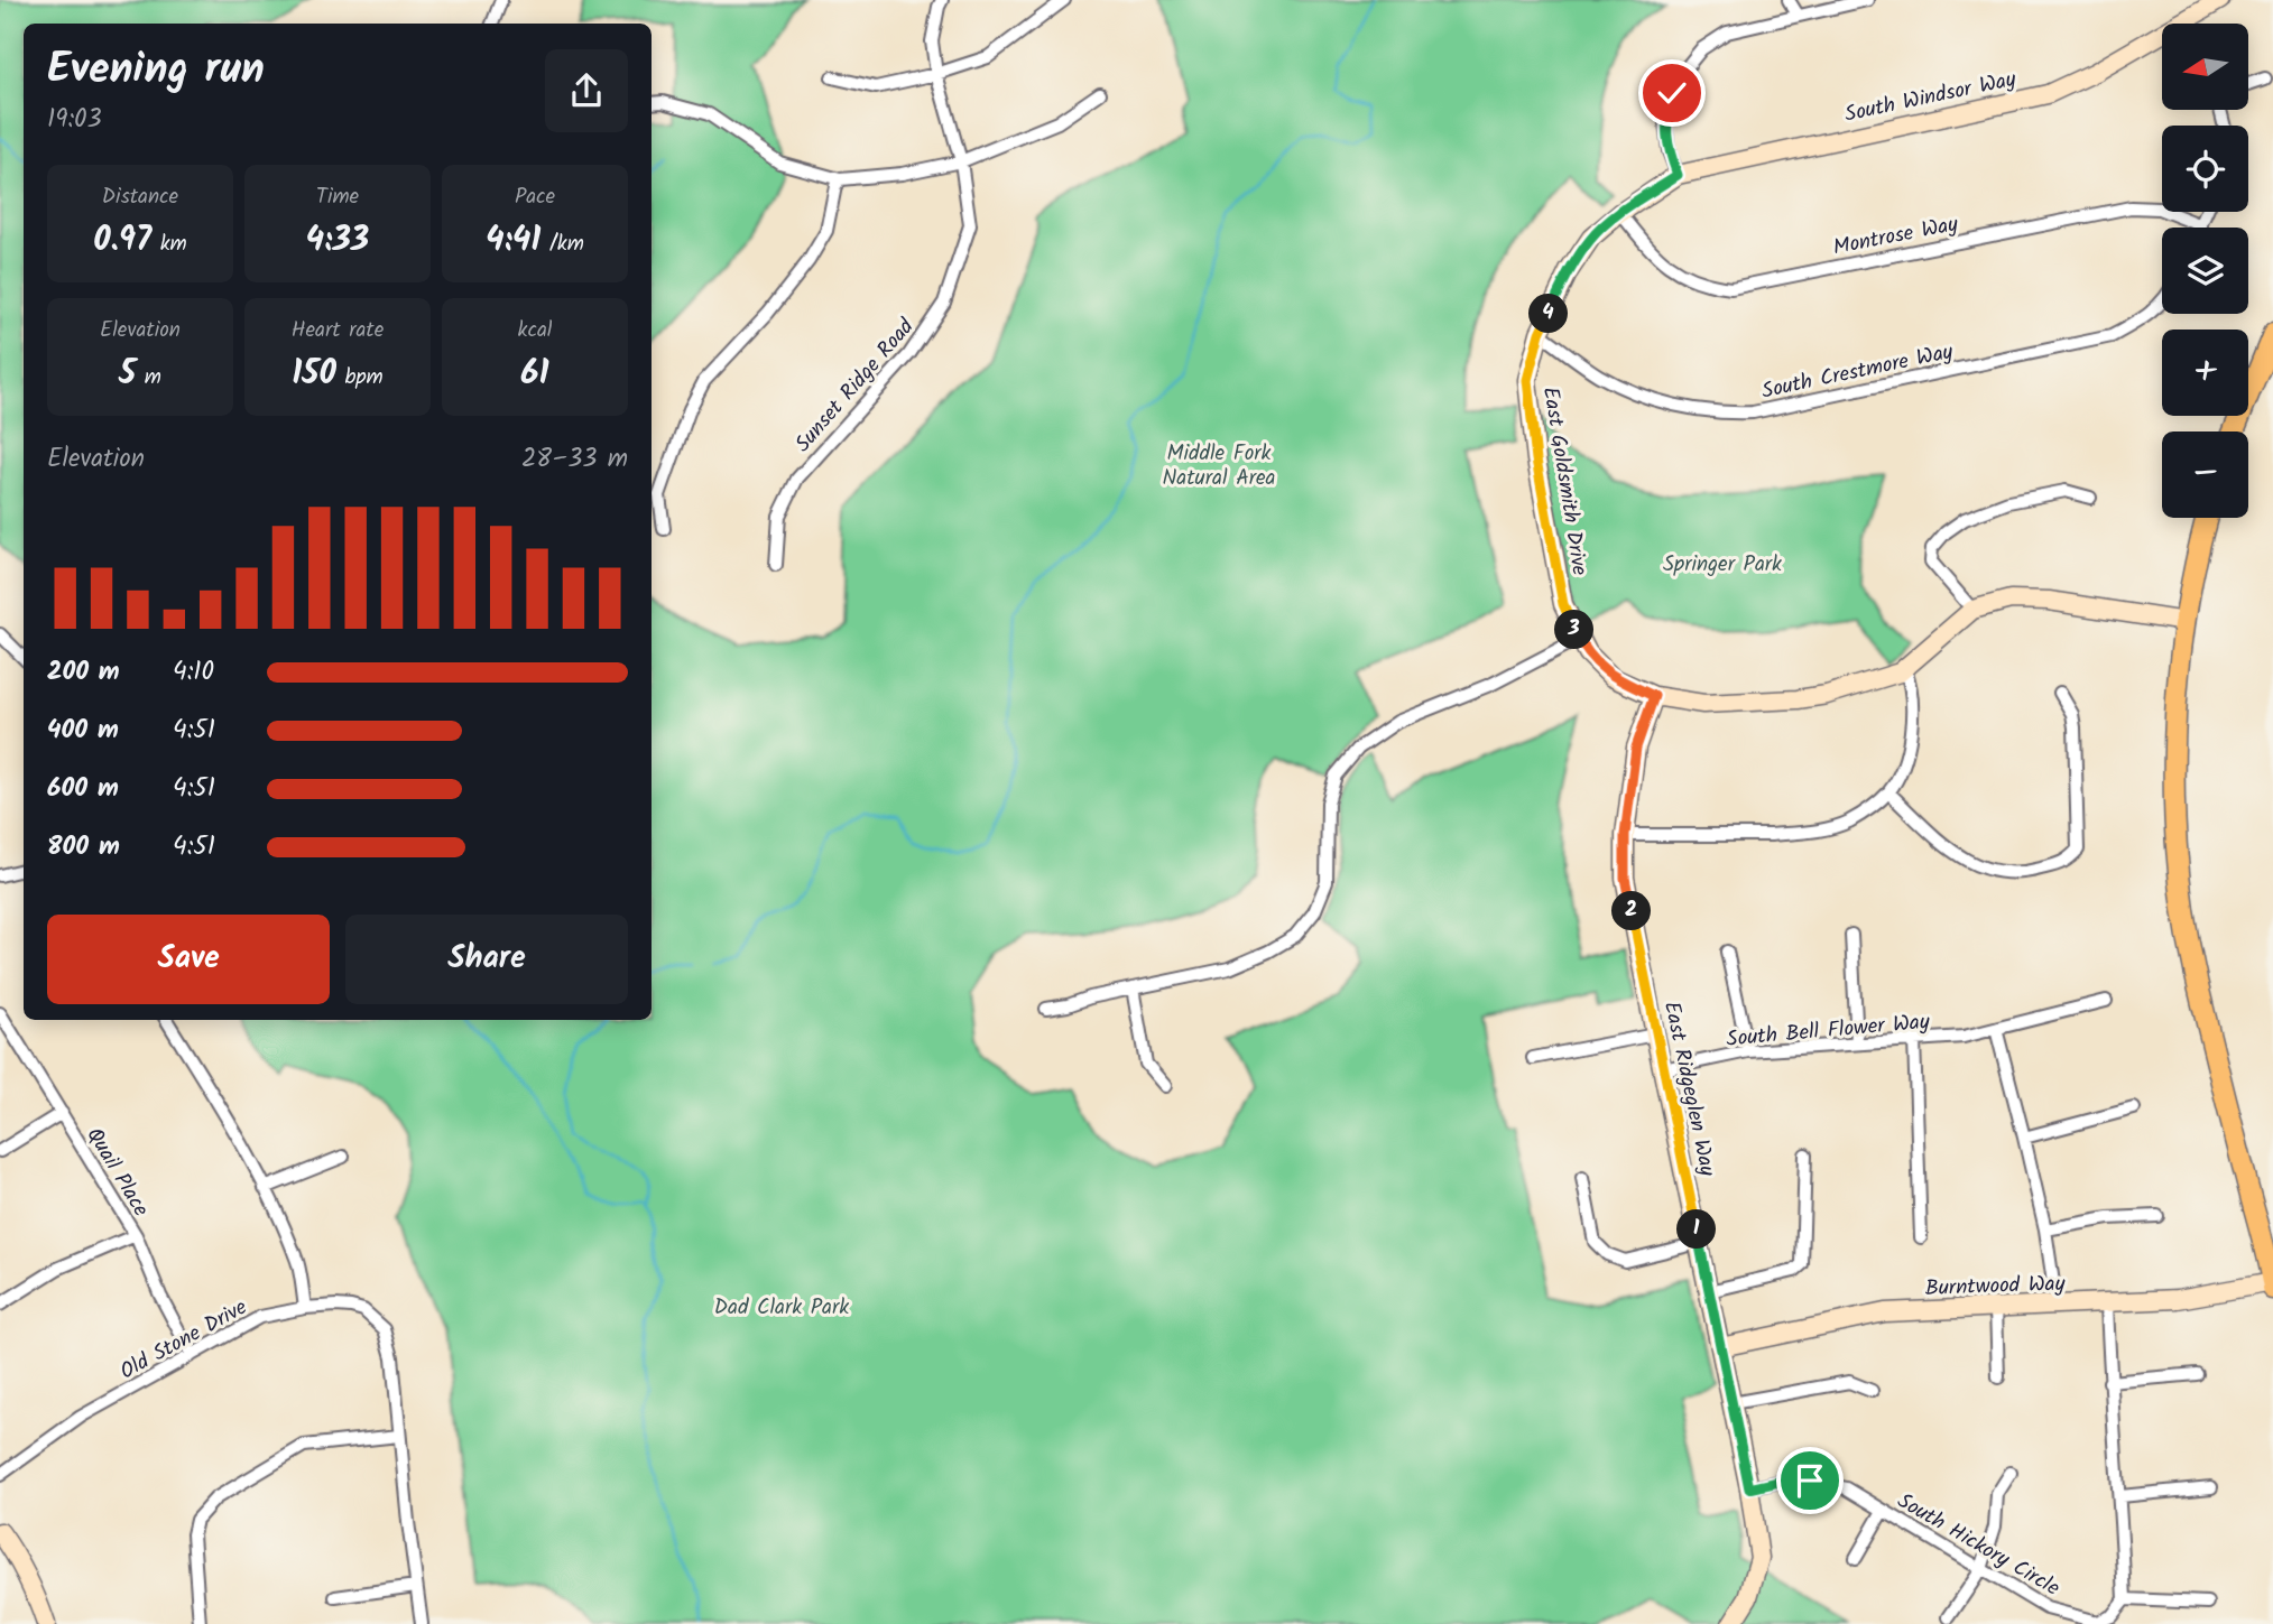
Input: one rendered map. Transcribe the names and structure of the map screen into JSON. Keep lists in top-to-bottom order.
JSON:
{
  "streets": {
    "street": [
      "South Windsor Way",
      "Montrose Way",
      "South Crestmore Way",
      "Sunset Ridge Road",
      "East Goldsmith Drive",
      "South Bell Flower Way",
      "East Ridgeglen Way",
      "Quail Place",
      "Burntwood Way",
      "Old Stone Drive",
      "South Hickory Circle"
    ]
  },
  "crossings": [
    ["South Windsor Way", "East Goldsmith Drive"],
    ["Montrose Way", "East Goldsmith Drive"],
    ["South Crestmore Way", "East Goldsmith Drive"],
    ["East Goldsmith Drive", "East Ridgeglen Way"],
    ["South Bell Flower Way", "East Ridgeglen Way"],
    ["East Ridgeglen Way", "Burntwood Way"],
    ["East Ridgeglen Way", "South Hickory Circle"],
    ["Quail Place", "Old Stone Drive"]
  ],
  "parks": ["Middle Fork Natural Area", "Springer Park", "Dad Clark Park"],
  "north": "left",
  "page": {
    "map_buttons": ["+", "−"],
    "heading": ["Evening run", "19:03"],
    "stats": [
      ["Distance", "0.97 km"],
      ["Time", "4:33"],
      ["Pace", "4:41 /km"],
      ["Elevation", "5 m"],
      ["Heart rate", "150 bpm"],
      ["kcal", "61"]
    ],
    "pins": [
      "4",
      "3",
      "2",
      "1"
    ],
    "chart": ["Elevation", "28–33 m"],
    "list": [
      {
        "name": "200 m",
        "note": "4:10"
      },
      {
        "name": "400 m",
        "note": "4:51"
      },
      {
        "name": "600 m",
        "note": "4:51"
      },
      {
        "name": "800 m",
        "note": "4:51"
      }
    ],
    "buttons": ["Save", "Share"]
  }
}
